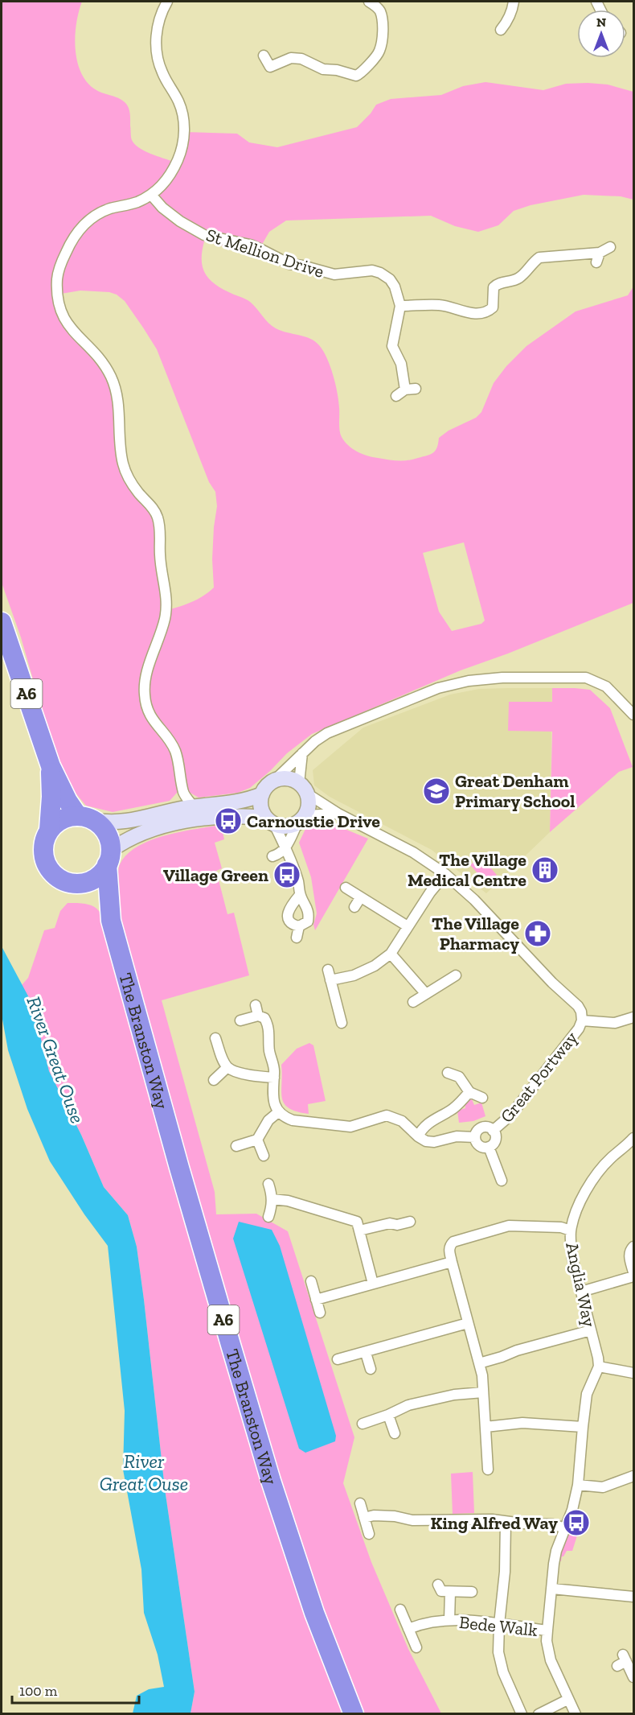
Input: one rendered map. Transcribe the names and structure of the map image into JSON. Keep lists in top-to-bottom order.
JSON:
{
  "streets": {
    "highway": ["A6", "The Branston Way"],
    "street": [
      "St Mellion Drive",
      "Great Portway",
      "Anglia Way",
      "Bede Walk"
    ]
  },
  "crossings": [
    ["A6", "The Branston Way"]
  ],
  "water": ["River Great Ouse"],
  "places": {
    "school or university": ["Great Denham Primary School"],
    "bus stop": ["Carnoustie Drive", "Village Green", "King Alfred Way"],
    "building": ["The Village Medical Centre"],
    "pharmacy": ["The Village Pharmacy"]
  },
  "scale_bar": "100 m",
  "north": "top"
}
